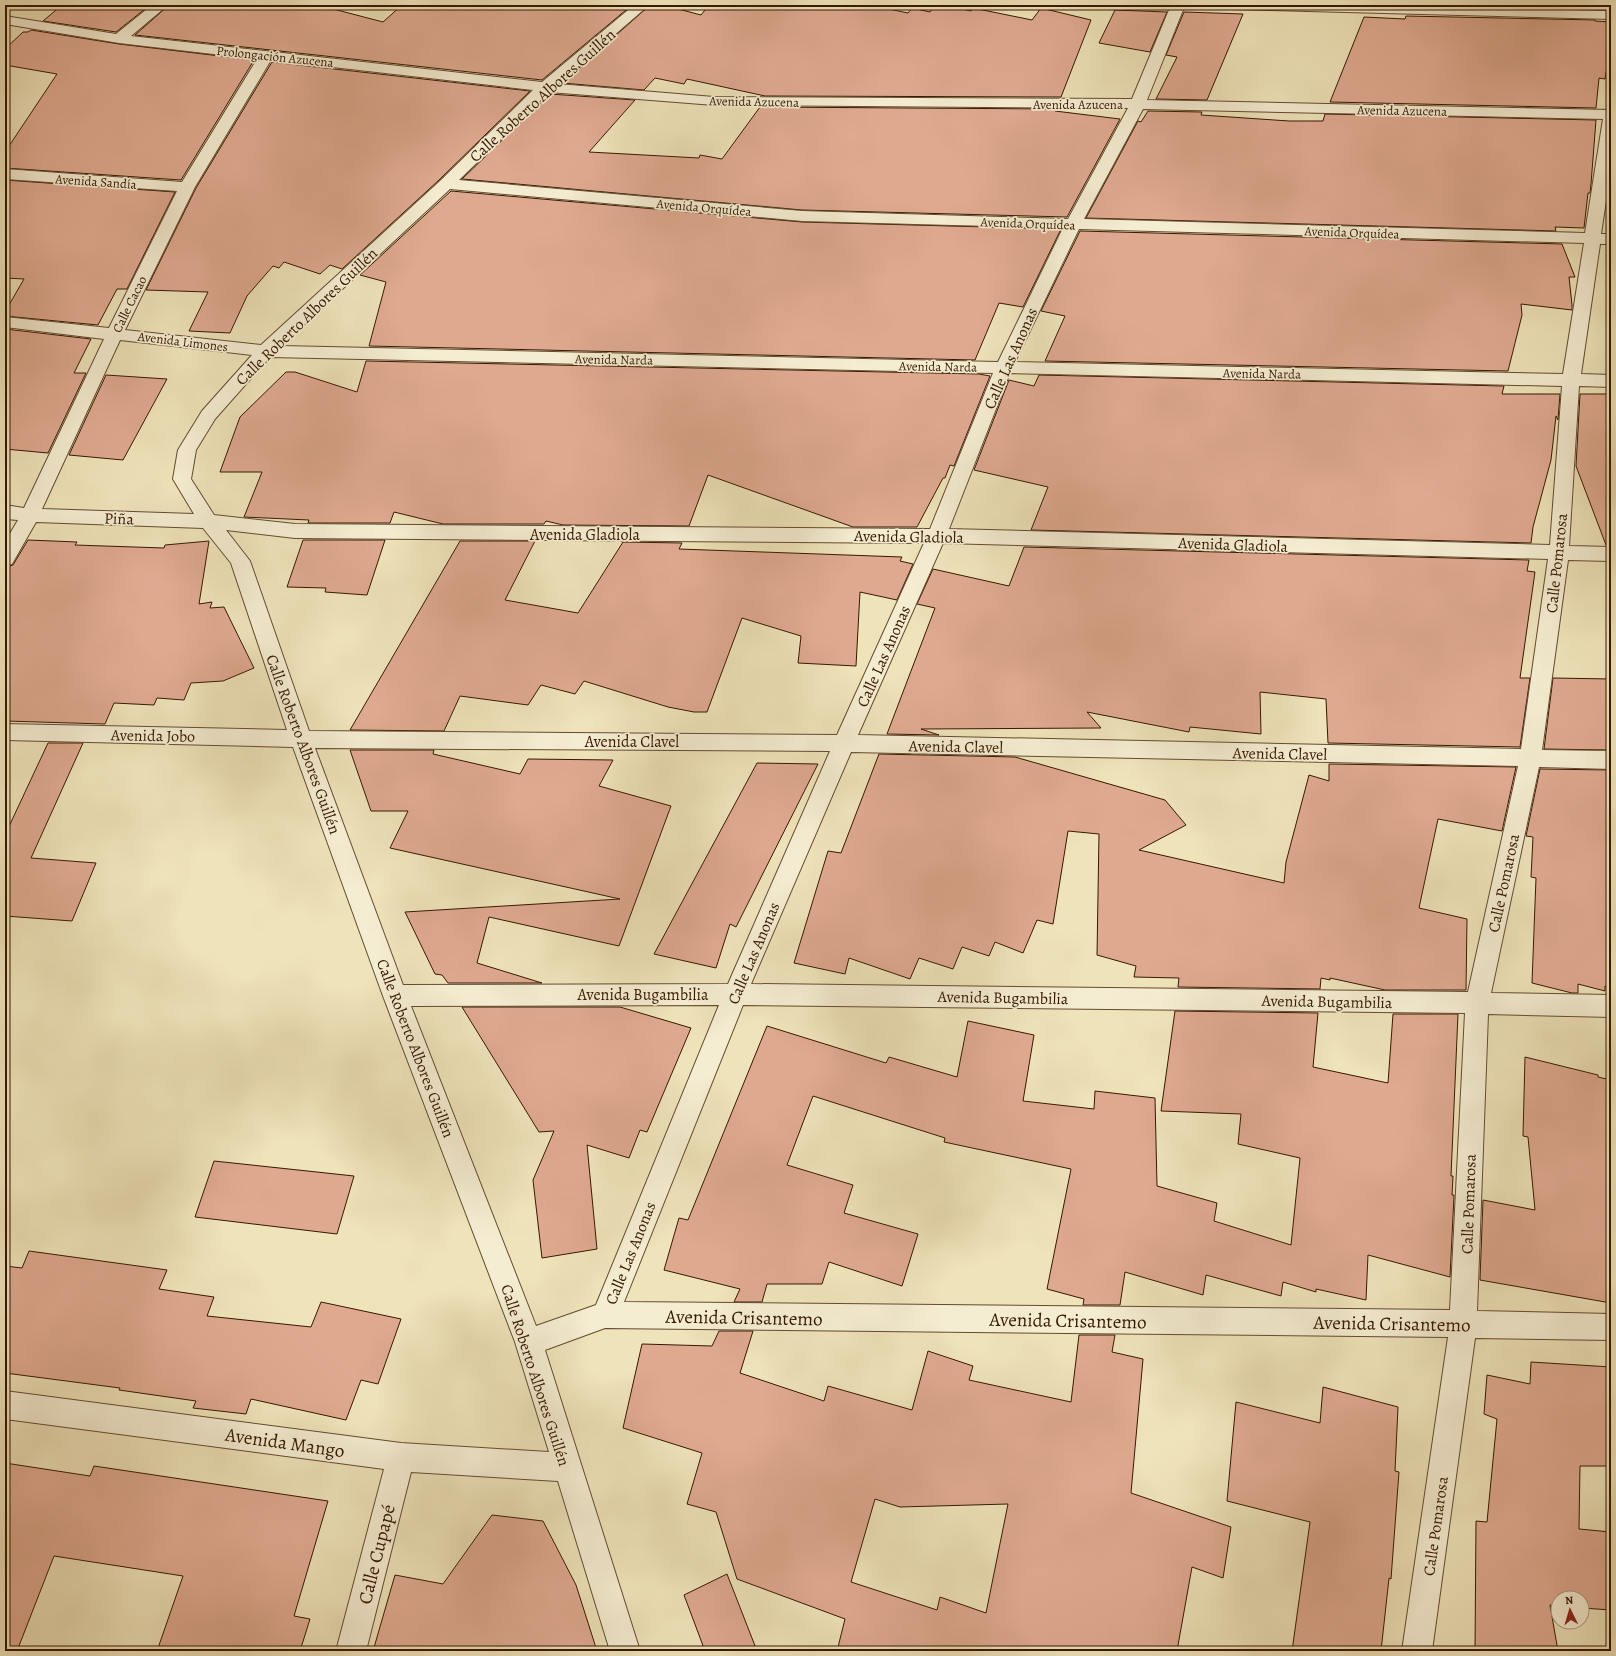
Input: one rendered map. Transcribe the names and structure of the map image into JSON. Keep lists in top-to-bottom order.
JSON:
{
  "streets": {
    "street": [
      "Prolongación Azucena",
      "Calle Roberto Albores Guillén",
      "Avenida Azucena",
      "Avenida Sandía",
      "Avenida Orquídea",
      "Calle Cacao",
      "Avenida Limones",
      "Calle Las Anonas",
      "Avenida Narda",
      "Piña",
      "Avenida Gladiola",
      "Calle Pomarosa",
      "Avenida Jobo",
      "Avenida Clavel",
      "Avenida Bugambilia",
      "Avenida Crisantemo",
      "Avenida Mango",
      "Calle Cupapé"
    ]
  },
  "crossings": [
    ["Prolongación Azucena", "Calle Roberto Albores Guillén"],
    ["Prolongación Azucena", "Avenida Azucena"],
    ["Prolongación Azucena", "Calle Cacao"],
    ["Calle Roberto Albores Guillén", "Avenida Azucena"],
    ["Calle Roberto Albores Guillén", "Avenida Orquídea"],
    ["Calle Roberto Albores Guillén", "Avenida Limones"],
    ["Calle Roberto Albores Guillén", "Avenida Narda"],
    ["Calle Roberto Albores Guillén", "Piña"],
    ["Calle Roberto Albores Guillén", "Avenida Gladiola"],
    ["Calle Roberto Albores Guillén", "Avenida Jobo"],
    ["Calle Roberto Albores Guillén", "Avenida Clavel"],
    ["Calle Roberto Albores Guillén", "Avenida Bugambilia"],
    ["Calle Roberto Albores Guillén", "Avenida Crisantemo"],
    ["Calle Roberto Albores Guillén", "Avenida Mango"],
    ["Avenida Azucena", "Calle Las Anonas"],
    ["Avenida Azucena", "Calle Pomarosa"],
    ["Avenida Sandía", "Calle Cacao"],
    ["Avenida Orquídea", "Calle Las Anonas"],
    ["Avenida Orquídea", "Calle Pomarosa"],
    ["Calle Cacao", "Avenida Limones"],
    ["Calle Cacao", "Piña"],
    ["Avenida Limones", "Avenida Narda"],
    ["Calle Las Anonas", "Avenida Narda"],
    ["Calle Las Anonas", "Avenida Gladiola"],
    ["Calle Las Anonas", "Avenida Clavel"],
    ["Calle Las Anonas", "Avenida Bugambilia"],
    ["Calle Las Anonas", "Avenida Crisantemo"],
    ["Avenida Narda", "Calle Pomarosa"],
    ["Piña", "Avenida Gladiola"],
    ["Avenida Gladiola", "Calle Pomarosa"],
    ["Calle Pomarosa", "Avenida Clavel"],
    ["Calle Pomarosa", "Avenida Bugambilia"],
    ["Calle Pomarosa", "Avenida Crisantemo"],
    ["Avenida Jobo", "Avenida Clavel"],
    ["Avenida Mango", "Calle Cupapé"]
  ],
  "north": "top"
}
